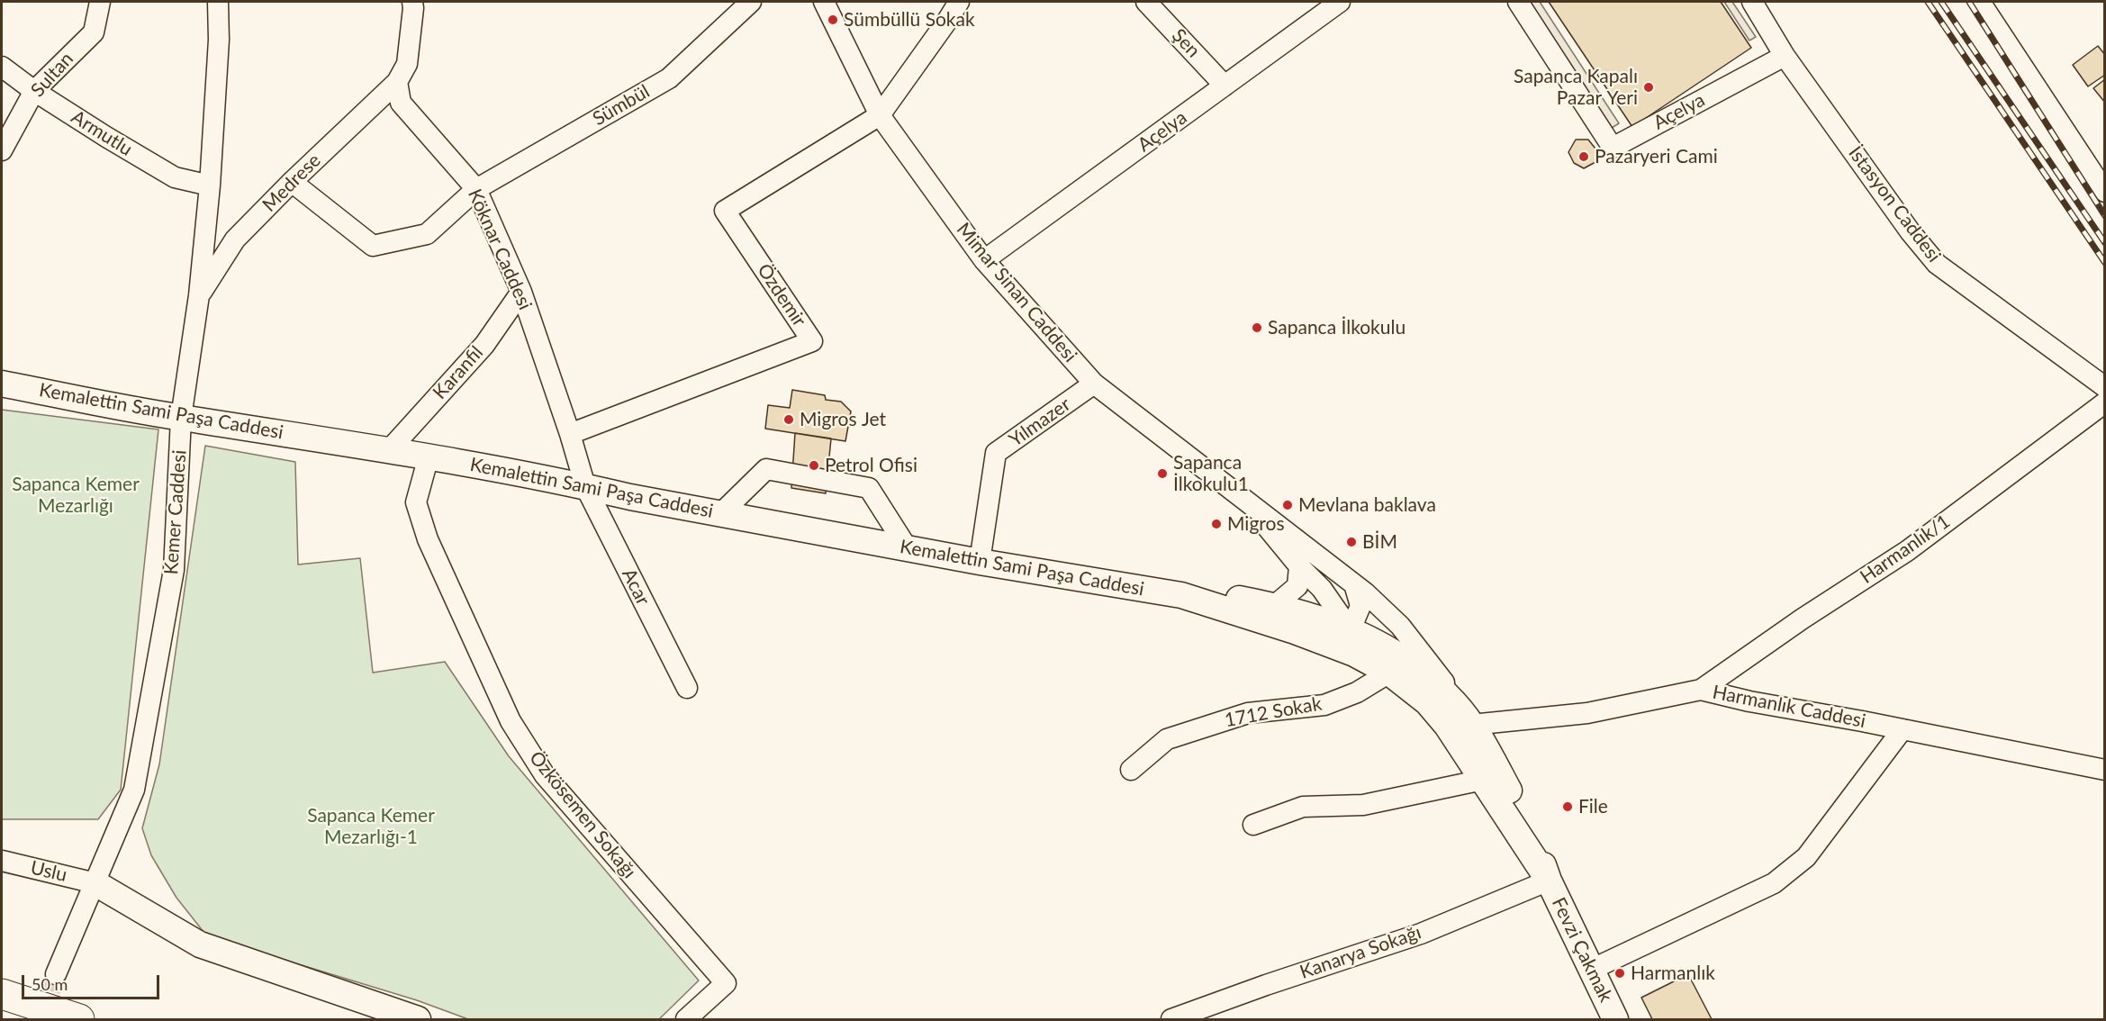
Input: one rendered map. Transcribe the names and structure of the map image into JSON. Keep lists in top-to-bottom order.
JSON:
{
  "streets": {
    "main road": ["Kemalettin Sami Paşa Caddesi", "Fevzi Çakmak"],
    "street": [
      "Şen",
      "Sultan",
      "Sümbül",
      "Açelya",
      "Armutlu",
      "Medrese",
      "İstasyon Caddesi",
      "Köknar Caddesi",
      "Mimar Sinan Caddesi",
      "Özdemir",
      "Karanfil",
      "Yılmazer",
      "Kemer Caddesi",
      "Harmanlık/1",
      "Acar",
      "Harmanlık Caddesi",
      "1712 Sokak",
      "Özkösemen Sokağı",
      "Uslu",
      "Kanarya Sokağı"
    ]
  },
  "crossings": [
    ["Şen", "Açelya"],
    ["Sultan", "Armutlu"],
    ["Sümbül", "Medrese"],
    ["Sümbül", "Köknar Caddesi"],
    ["Açelya", "İstasyon Caddesi"],
    ["Açelya", "Mimar Sinan Caddesi"],
    ["Armutlu", "Kemer Caddesi"],
    ["Medrese", "Köknar Caddesi"],
    ["Medrese", "Kemer Caddesi"],
    ["Köknar Caddesi", "Özdemir"],
    ["Köknar Caddesi", "Karanfil"],
    ["Köknar Caddesi", "Kemalettin Sami Paşa Caddesi"],
    ["Köknar Caddesi", "Acar"],
    ["Mimar Sinan Caddesi", "Özdemir"],
    ["Mimar Sinan Caddesi", "Yılmazer"],
    ["Karanfil", "Kemalettin Sami Paşa Caddesi"],
    ["Kemalettin Sami Paşa Caddesi", "Yılmazer"],
    ["Kemalettin Sami Paşa Caddesi", "Kemer Caddesi"],
    ["Kemalettin Sami Paşa Caddesi", "Acar"],
    ["Kemalettin Sami Paşa Caddesi", "Harmanlık Caddesi"],
    ["Kemalettin Sami Paşa Caddesi", "1712 Sokak"],
    ["Kemalettin Sami Paşa Caddesi", "Özkösemen Sokağı"],
    ["Kemalettin Sami Paşa Caddesi", "Fevzi Çakmak"],
    ["Kemalettin Sami Paşa Caddesi", "Kanarya Sokağı"],
    ["Kemer Caddesi", "Uslu"],
    ["Harmanlık/1", "Harmanlık Caddesi"],
    ["Fevzi Çakmak", "Kanarya Sokağı"]
  ],
  "parks": ["Sapanca Kemer Mezarlığı", "Sapanca Kemer Mezarlığı-1"],
  "places": [
    "Sümbüllü Sokak",
    "Sapanca Kapalı Pazar Yeri",
    "Pazaryeri Cami",
    "Sapanca İlkokulu",
    "Migros Jet",
    "Petrol Ofisi",
    "Sapanca İlkokulu1",
    "Mevlana baklava",
    "Migros",
    "BİM",
    "File",
    "Harmanlık"
  ],
  "scale_bar": "50 m"
}
